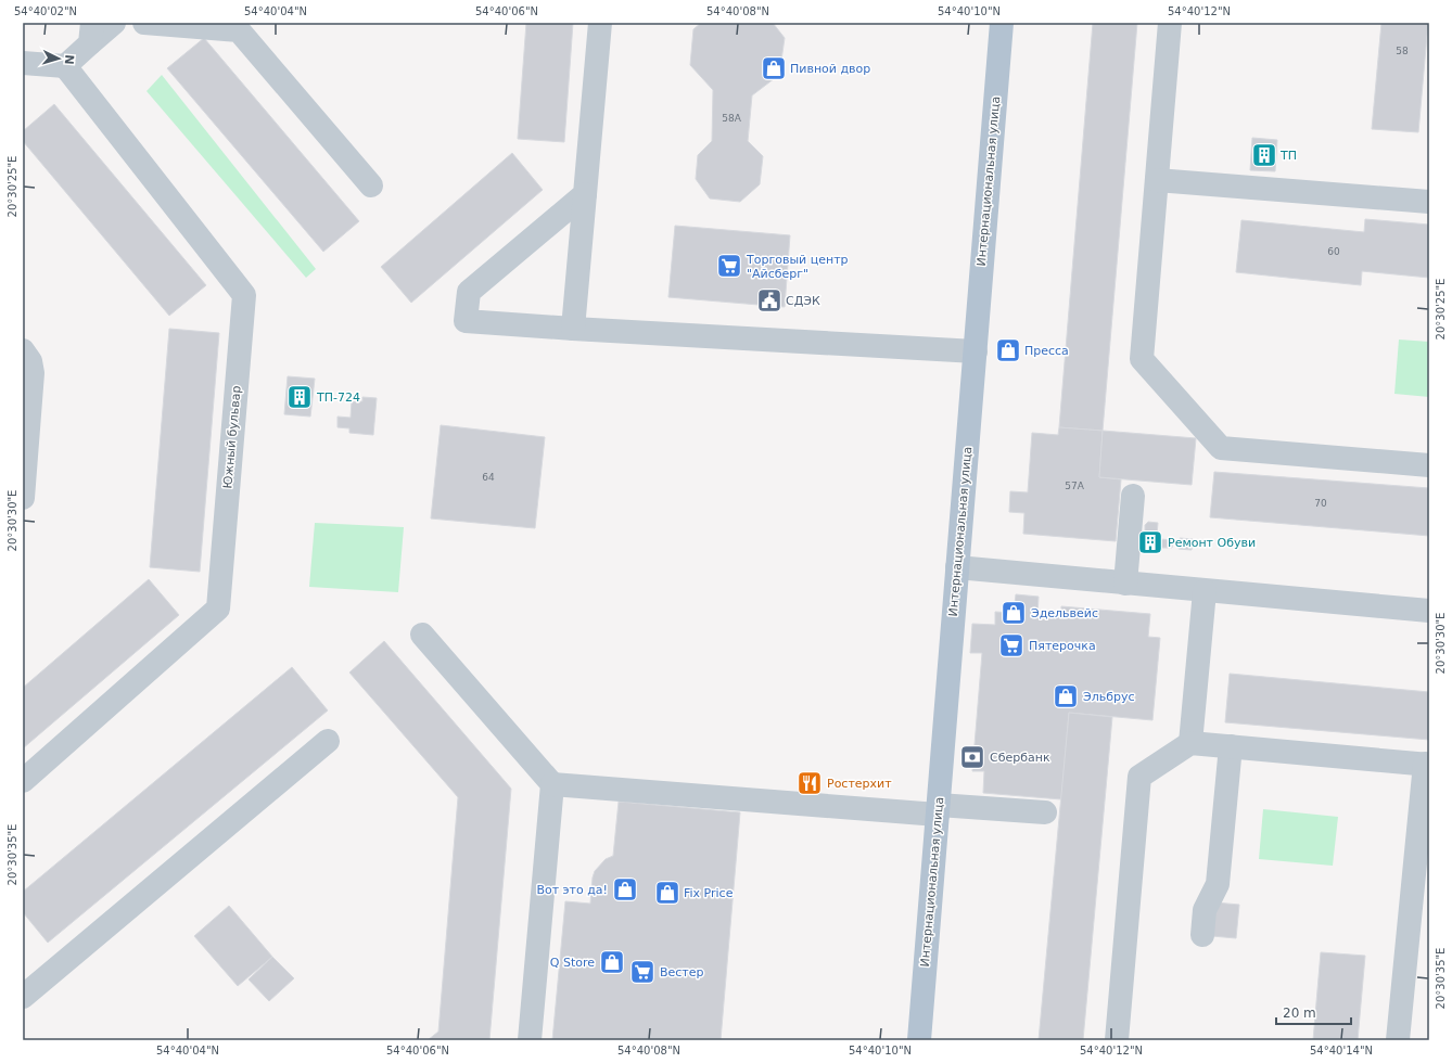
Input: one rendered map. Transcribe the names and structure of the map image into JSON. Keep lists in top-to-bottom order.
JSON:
{
  "streets": {
    "main road": ["Интернациональная улица"],
    "street": ["Южный бульвар"]
  },
  "places": {
    "shop": [
      "Пивной двор",
      "Пресса",
      "Эдельвейс",
      "Эльбрус",
      "Вот это да!",
      "Fix Price",
      "Q Store"
    ],
    "building": ["ТП", "ТП-724", "Ремонт Обуви"],
    "supermarket": ["Торговый центр \"Айсберг\"", "Пятерочка", "Вестер"],
    "public building": ["СДЭК"],
    "bank": ["Сбербанк"],
    "restaurant": ["Ростерхит"]
  },
  "house_numbers": [
    "58",
    "58А",
    "60",
    "64",
    "57А",
    "70"
  ],
  "scale_bar": "20 m",
  "north": "right",
  "coordinates": [
    "54°40'02\"N",
    "54°40'04\"N",
    "54°40'06\"N",
    "54°40'08\"N",
    "54°40'10\"N",
    "54°40'12\"N",
    "20°30'25\"E",
    "20°30'30\"E",
    "20°30'35\"E",
    "54°40'14\"N"
  ]
}
